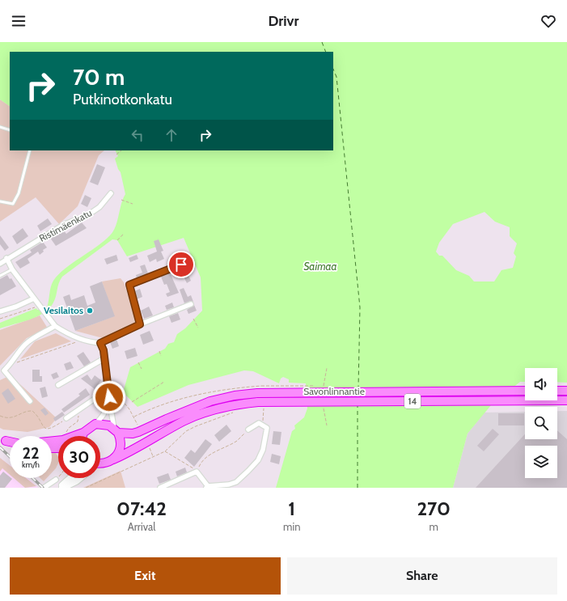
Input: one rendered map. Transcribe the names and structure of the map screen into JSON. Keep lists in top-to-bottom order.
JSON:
{
  "streets": {
    "highway": ["Savonlinnantie", "14"],
    "street": ["Ristimäenkatu"]
  },
  "crossings": [
    ["Savonlinnantie", "14"]
  ],
  "water": ["Saimaa"],
  "places": ["Vesilaitos"],
  "page": {
    "header": "Drivr",
    "turn": ["70 m", "Putkinotkonkatu"],
    "speed": "22 km/h",
    "limit": "30",
    "eta": [
      "07:42",
      "Arrival",
      "1",
      "min",
      "270",
      "m"
    ],
    "buttons": ["Exit", "Share"]
  }
}
